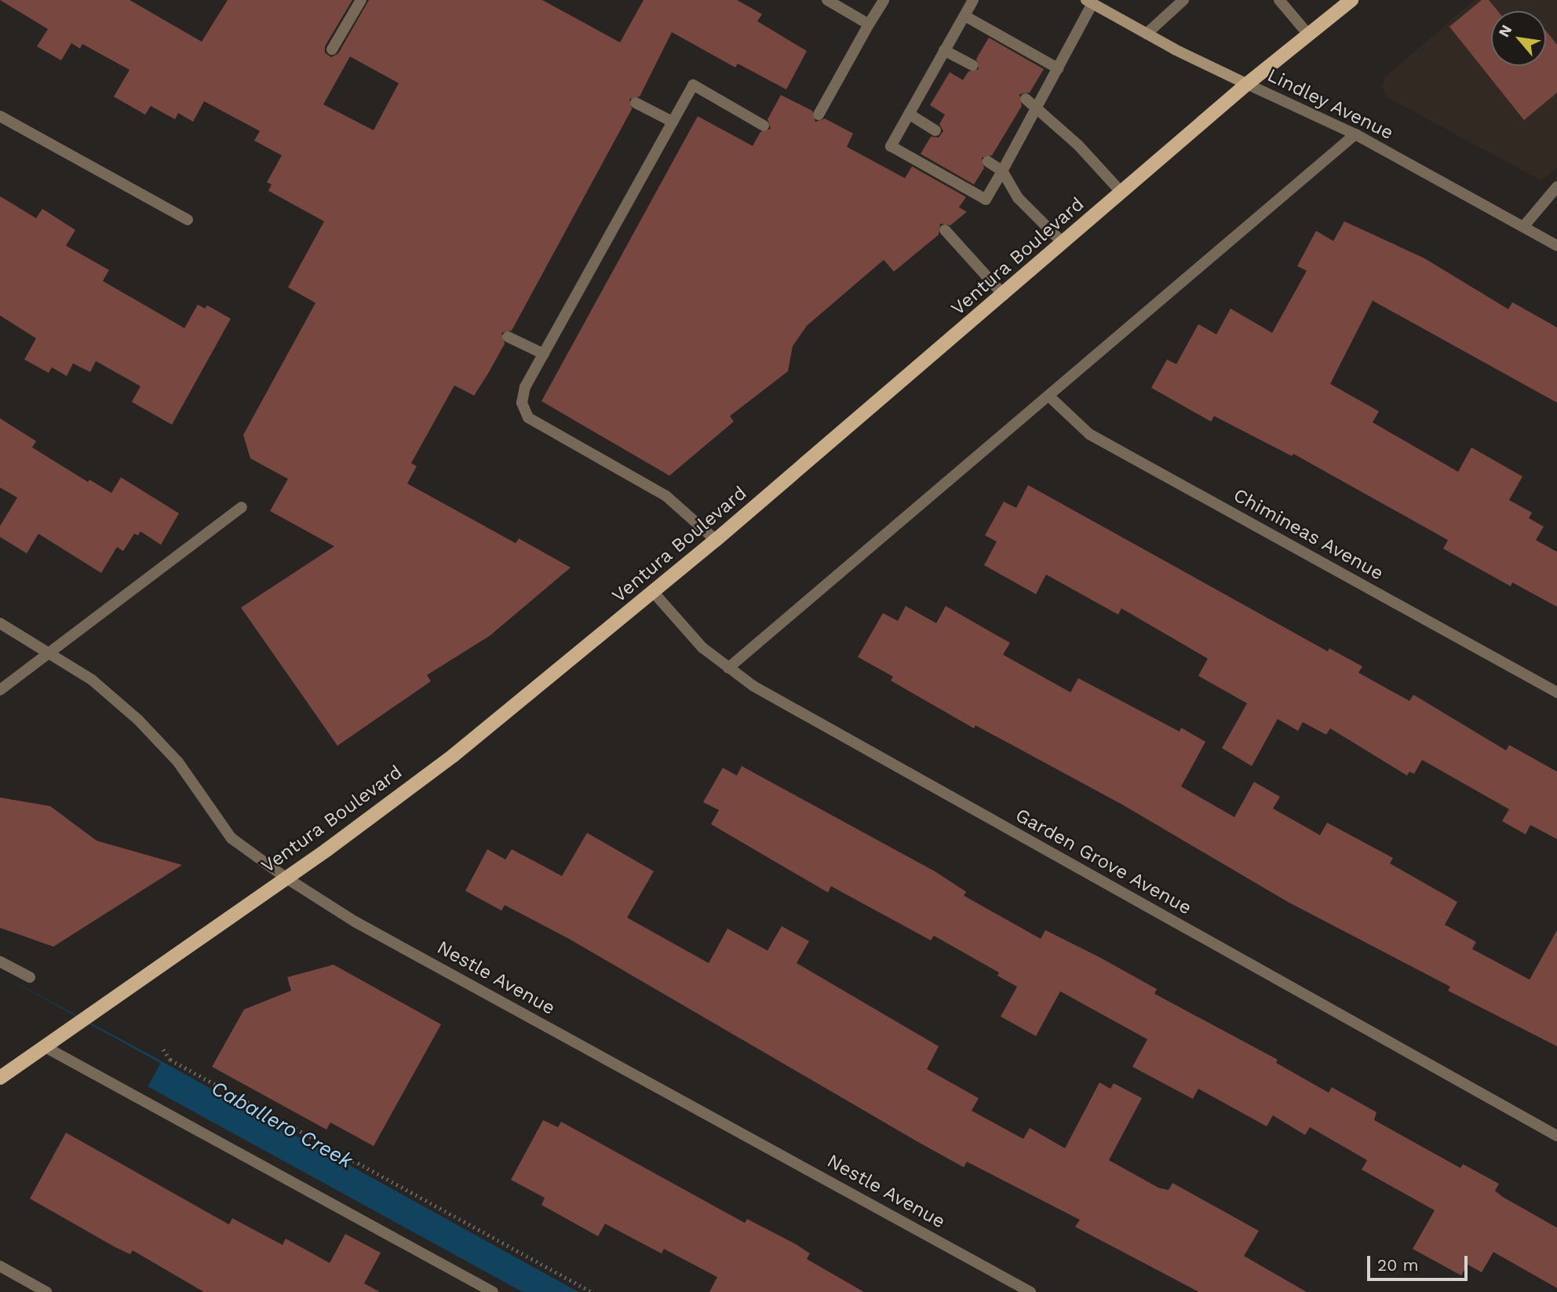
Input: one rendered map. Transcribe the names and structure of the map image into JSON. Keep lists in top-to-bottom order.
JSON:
{
  "streets": {
    "main road": ["Lindley Avenue", "Ventura Boulevard"],
    "street": ["Chimineas Avenue", "Garden Grove Avenue", "Nestle Avenue"]
  },
  "crossings": [
    ["Lindley Avenue", "Ventura Boulevard"],
    ["Ventura Boulevard", "Garden Grove Avenue"],
    ["Ventura Boulevard", "Nestle Avenue"]
  ],
  "water": ["Caballero Creek"],
  "scale_bar": "20 m",
  "north": "top left"
}
